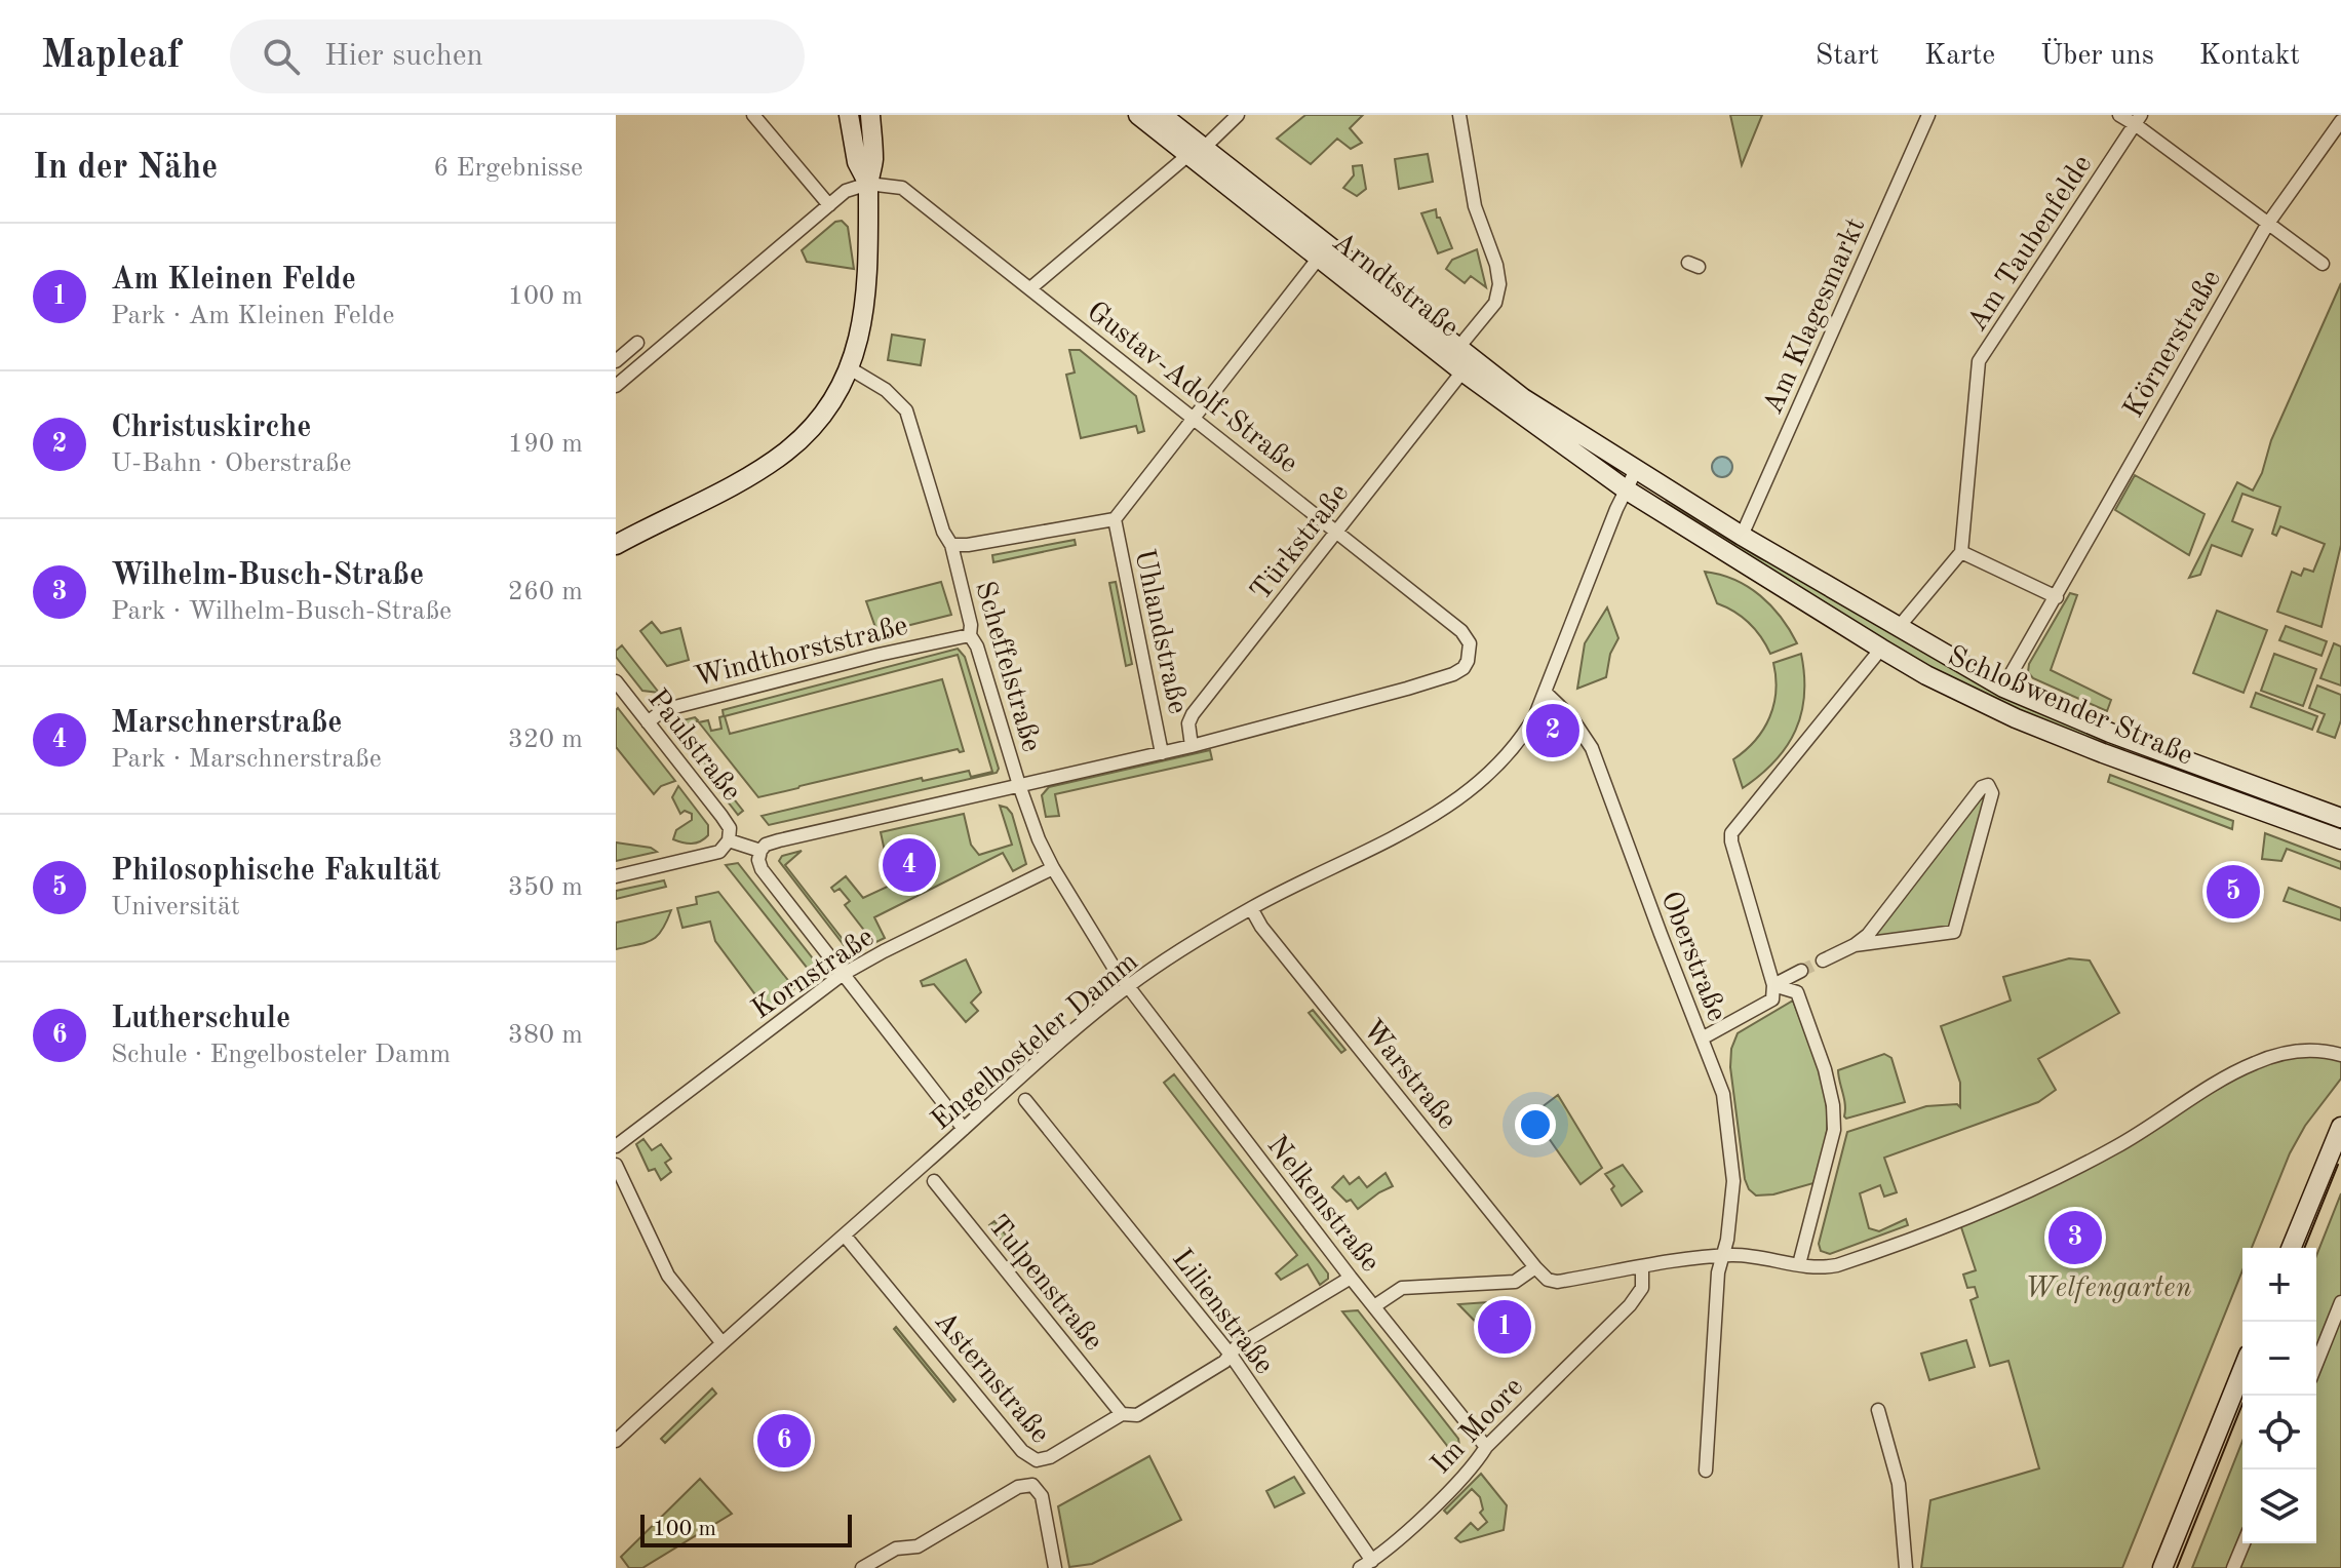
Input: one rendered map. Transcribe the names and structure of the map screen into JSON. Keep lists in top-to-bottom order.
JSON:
{
  "streets": {
    "main road": ["Arndtstraße", "Schloßwender Straße"],
    "street": [
      "Am Taubenfelde",
      "Am Klagesmarkt",
      "Körnerstraße",
      "Gustav-Adolf-Straße",
      "Türkstraße",
      "Uhlandstraße",
      "Windthorststraße",
      "Scheffelstraße",
      "Paulstraße",
      "Oberstraße",
      "Kornstraße",
      "Engelbosteler Damm",
      "Warstraße",
      "Nelkenstraße",
      "Tulpenstraße",
      "Lilienstraße",
      "Asternstraße",
      "Im Moore"
    ]
  },
  "crossings": [
    ["Arndtstraße", "Türkstraße"],
    ["Arndtstraße", "Schloßwender Straße"],
    ["Arndtstraße", "Engelbosteler Damm"],
    ["Am Klagesmarkt", "Schloßwender Straße"],
    ["Gustav-Adolf-Straße", "Türkstraße"],
    ["Windthorststraße", "Scheffelstraße"],
    ["Windthorststraße", "Paulstraße"],
    ["Scheffelstraße", "Kornstraße"],
    ["Scheffelstraße", "Engelbosteler Damm"],
    ["Scheffelstraße", "Nelkenstraße"],
    ["Schloßwender Straße", "Engelbosteler Damm"],
    ["Oberstraße", "Engelbosteler Damm"],
    ["Engelbosteler Damm", "Warstraße"],
    ["Engelbosteler Damm", "Nelkenstraße"],
    ["Engelbosteler Damm", "Asternstraße"],
    ["Nelkenstraße", "Im Moore"],
    ["Lilienstraße", "Im Moore"]
  ],
  "parks": ["Welfengarten"],
  "scale_bar": "100 m",
  "page": {
    "header": "Mapleaf",
    "search": "Hier suchen",
    "nav": [
      "Start",
      "Karte",
      "Über uns",
      "Kontakt"
    ],
    "heading": ["In der Nähe", "6 Ergebnisse"],
    "list": [
      {
        "mark": "1",
        "name": "Am Kleinen Felde",
        "note": "Park · Am Kleinen Felde",
        "value": "100 m"
      },
      {
        "mark": "2",
        "name": "Christuskirche",
        "note": "U-Bahn · Oberstraße",
        "value": "190 m"
      },
      {
        "mark": "3",
        "name": "Wilhelm-Busch-Straße",
        "note": "Park · Wilhelm-Busch-Straße",
        "value": "260 m"
      },
      {
        "mark": "4",
        "name": "Marschnerstraße",
        "note": "Park · Marschnerstraße",
        "value": "320 m"
      },
      {
        "mark": "5",
        "name": "Philosophische Fakultät",
        "note": "Universität",
        "value": "350 m"
      },
      {
        "mark": "6",
        "name": "Lutherschule",
        "note": "Schule · Engelbosteler Damm",
        "value": "380 m"
      }
    ],
    "pins": [
      "2",
      "4",
      "5",
      "3",
      "1",
      "6"
    ],
    "map_buttons": ["+", "−"],
    "scale": "100 m"
  }
}
